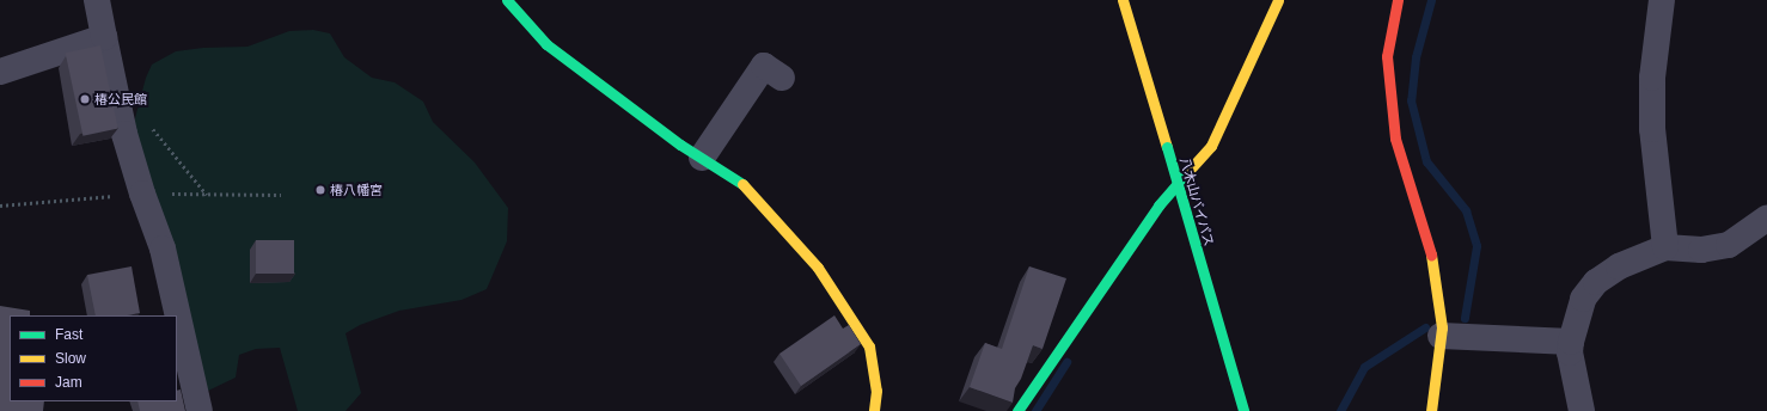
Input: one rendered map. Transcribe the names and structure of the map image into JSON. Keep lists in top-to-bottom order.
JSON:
{
  "streets": {
    "main road": ["八木山バイパス"]
  },
  "places": ["椿公民館", "椿八幡宮"],
  "legend": ["Fast", "Slow", "Jam"]
}
